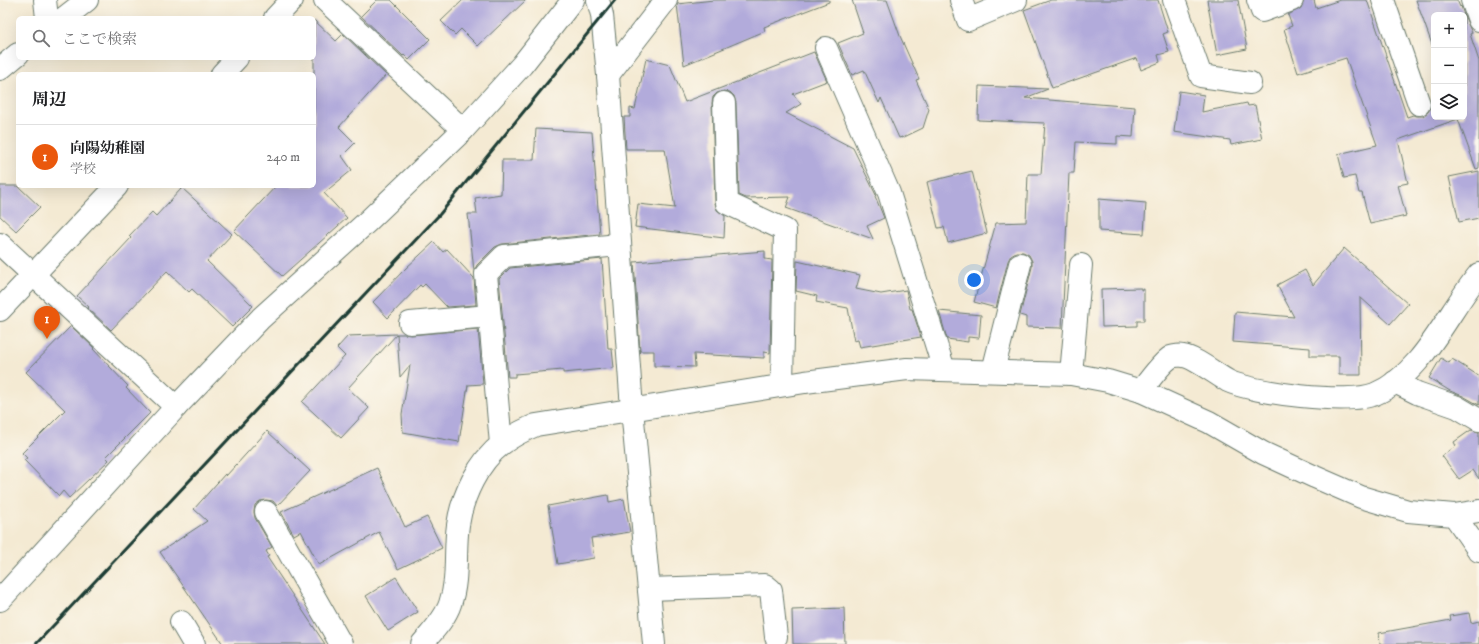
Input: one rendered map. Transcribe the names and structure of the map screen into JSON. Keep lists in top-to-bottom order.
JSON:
{
  "page": {
    "map_buttons": ["+", "−"],
    "search": "ここで検索",
    "heading": "周辺",
    "list": [
      {
        "mark": "1",
        "name": "向陽幼稚園",
        "note": "学校",
        "value": "240 m"
      }
    ],
    "pins": "1"
  }
}
